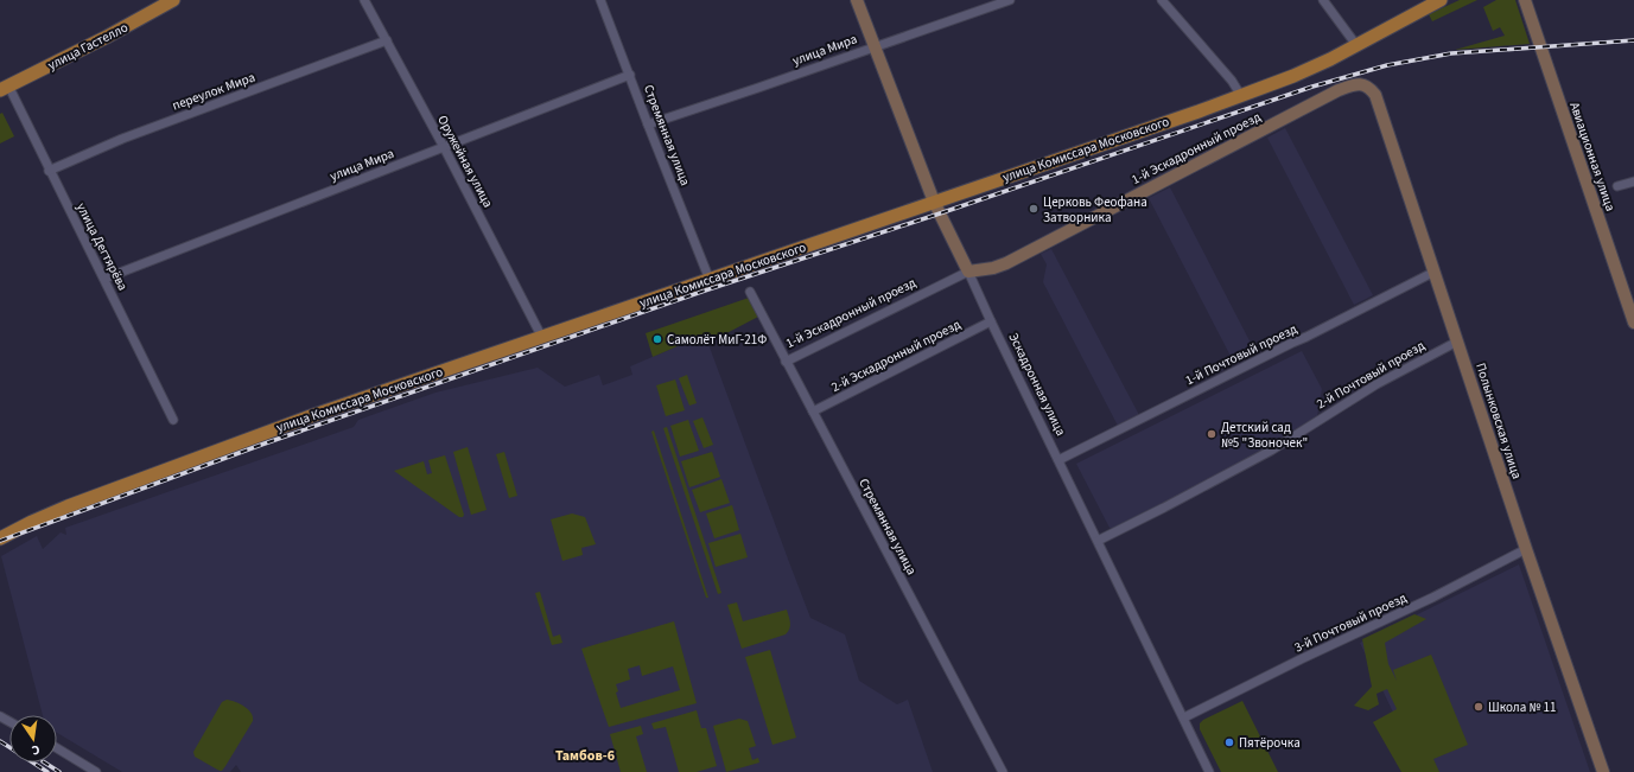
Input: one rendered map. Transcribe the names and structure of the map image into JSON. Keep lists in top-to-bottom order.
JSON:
{
  "streets": {
    "main road": ["улица Гастелло", "улица Комиссара Московского"],
    "street": [
      "улица Мира",
      "переулок Мира",
      "Стремянная улица",
      "1-й Эскадронный проезд",
      "Авиационная улица",
      "Оружейная улица",
      "улица Дегтярёва",
      "1-й Почтовый проезд",
      "2-й Эскадронный проезд",
      "2-й Почтовый проезд",
      "Эскадронная улица",
      "Полынковская улица",
      "3-й Почтовый проезд"
    ]
  },
  "crossings": [
    ["улица Гастелло", "улица Дегтярёва"],
    ["улица Мира", "Стремянная улица"],
    ["улица Мира", "Оружейная улица"],
    ["улица Мира", "улица Дегтярёва"],
    ["улица Мира", "Эскадронная улица"],
    ["переулок Мира", "Оружейная улица"],
    ["переулок Мира", "улица Дегтярёва"],
    ["Стремянная улица", "1-й Эскадронный проезд"],
    ["Стремянная улица", "улица Комиссара Московского"],
    ["Стремянная улица", "2-й Эскадронный проезд"],
    ["1-й Эскадронный проезд", "Эскадронная улица"],
    ["1-й Эскадронный проезд", "Полынковская улица"],
    ["улица Комиссара Московского", "Оружейная улица"],
    ["улица Комиссара Московского", "Эскадронная улица"],
    ["1-й Почтовый проезд", "Эскадронная улица"],
    ["1-й Почтовый проезд", "Полынковская улица"],
    ["2-й Эскадронный проезд", "Эскадронная улица"],
    ["2-й Почтовый проезд", "Эскадронная улица"],
    ["2-й Почтовый проезд", "Полынковская улица"],
    ["Эскадронная улица", "3-й Почтовый проезд"],
    ["Полынковская улица", "3-й Почтовый проезд"]
  ],
  "districts": ["Тамбов-6"],
  "places": [
    "Церковь Феофана Затворника",
    "Самолёт МиГ-21Ф",
    "Детский сад №5 \"Звоночек\"",
    "Школа № 11",
    "Пятёрочка"
  ],
  "north": "bottom"
}
